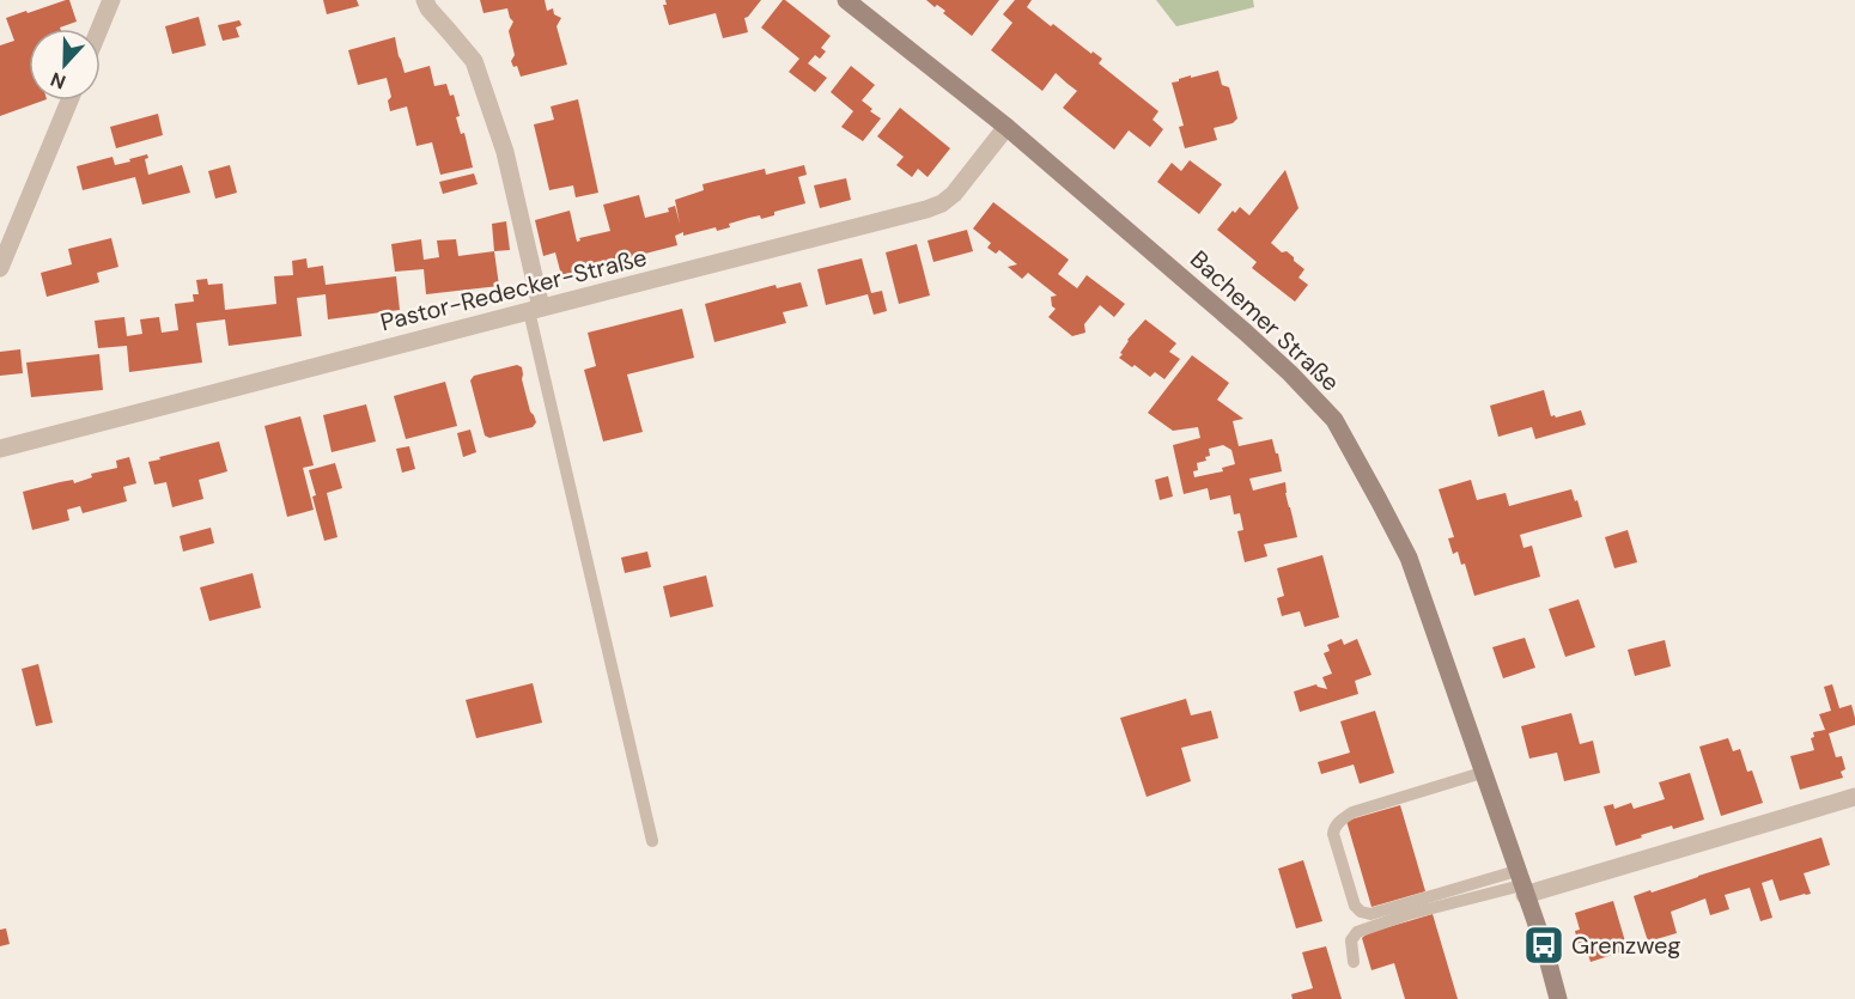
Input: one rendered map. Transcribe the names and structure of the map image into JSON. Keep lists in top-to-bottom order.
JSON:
{
  "streets": {
    "street": ["Pastor-Redecker-Straße", "Bachemer Straße"]
  },
  "crossings": [
    ["Pastor-Redecker-Straße", "Bachemer Straße"]
  ],
  "places": {
    "bus stop": ["Grenzweg"]
  },
  "north": "bottom"
}
